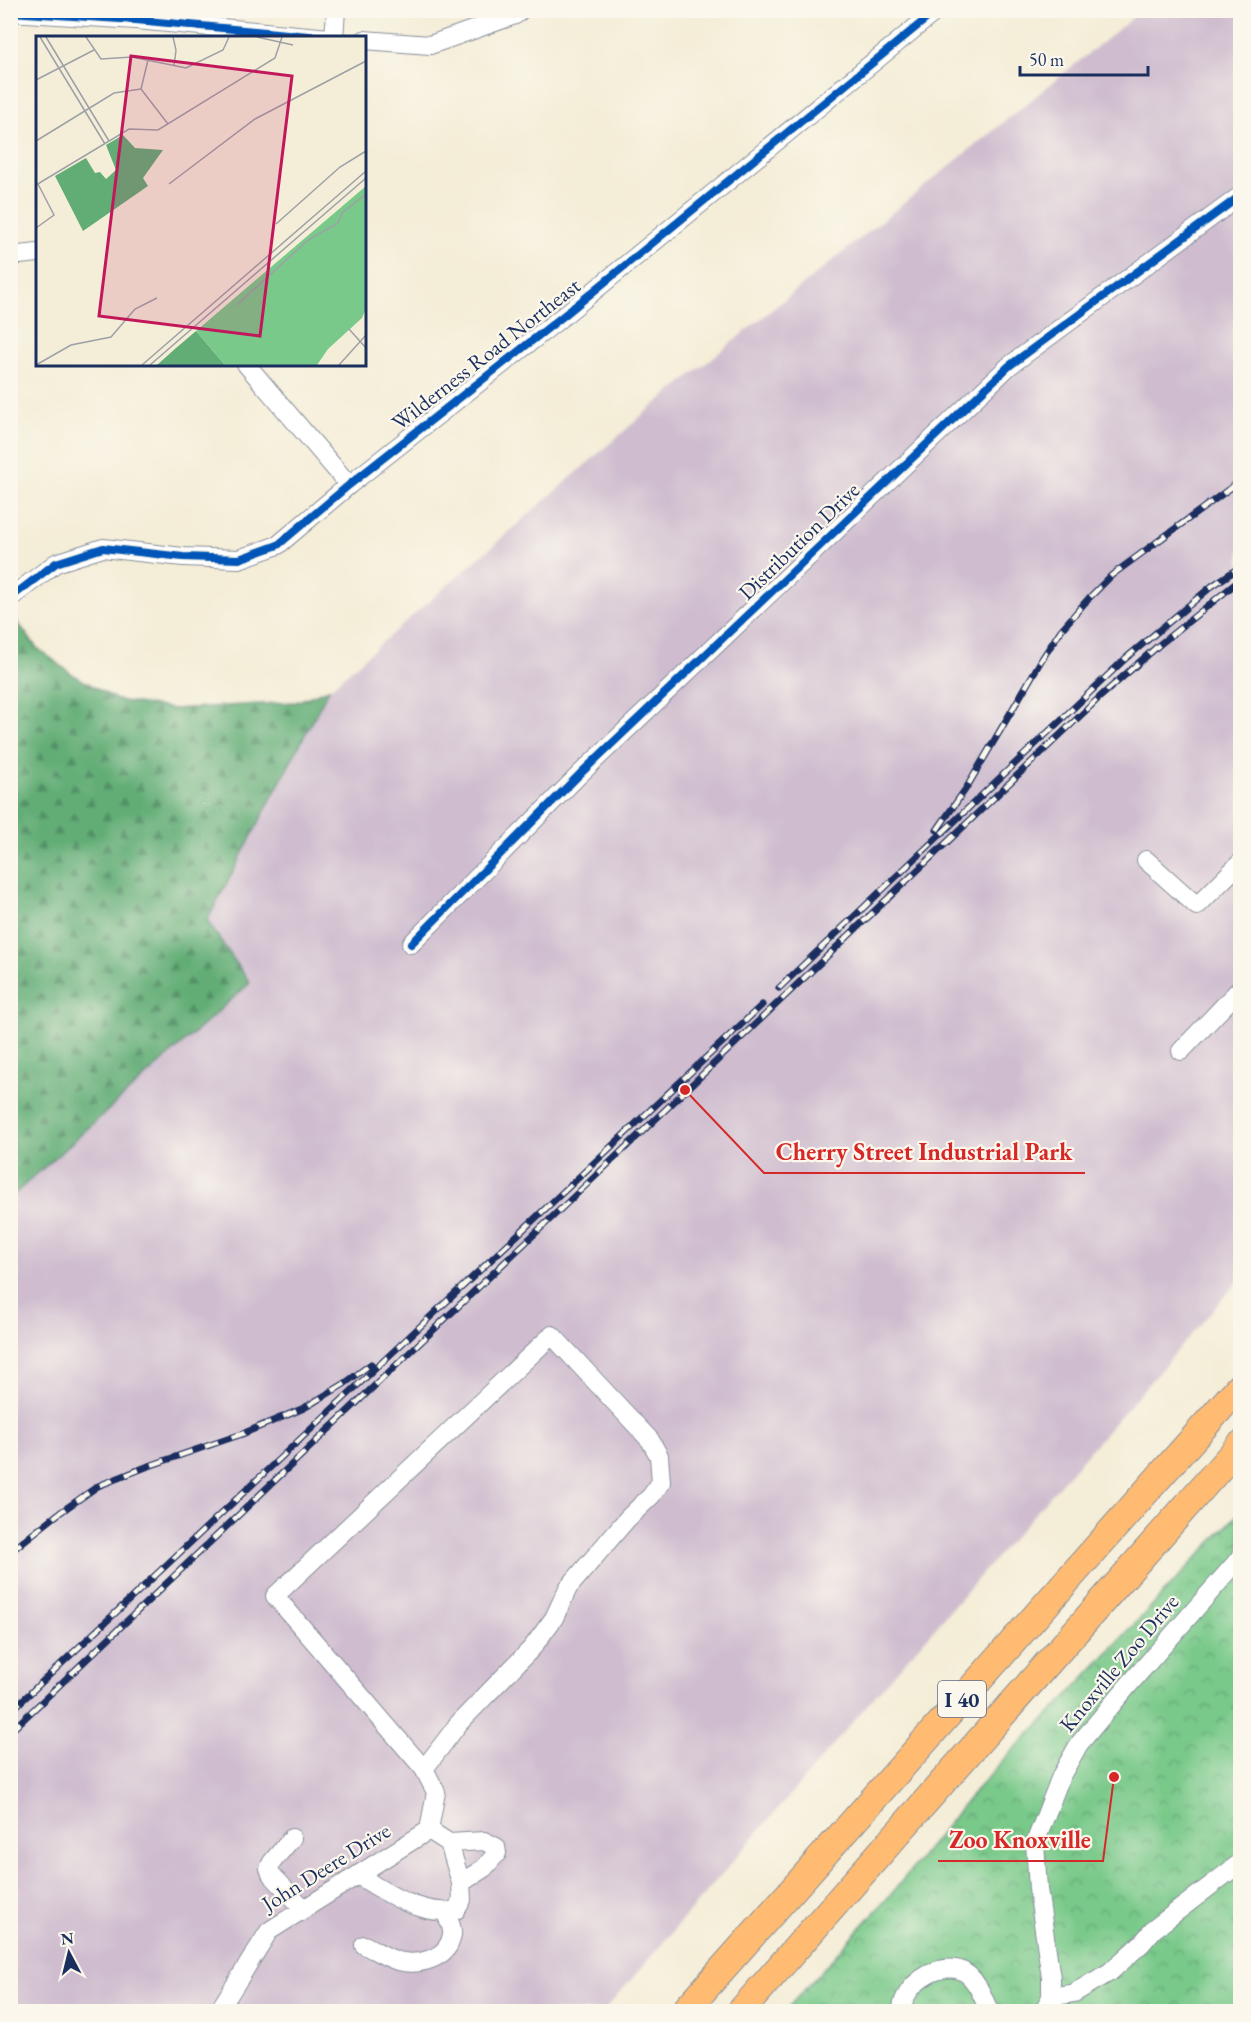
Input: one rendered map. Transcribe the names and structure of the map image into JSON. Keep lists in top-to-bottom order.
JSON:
{
  "streets": {
    "highway": ["I 40"],
    "street": [
      "Wilderness Road Northeast",
      "Distribution Drive",
      "Knoxville Zoo Drive",
      "John Deere Drive"
    ]
  },
  "places": ["Cherry Street Industrial Park", "Zoo Knoxville"],
  "scale_bar": "50 m",
  "north": "top"
}
